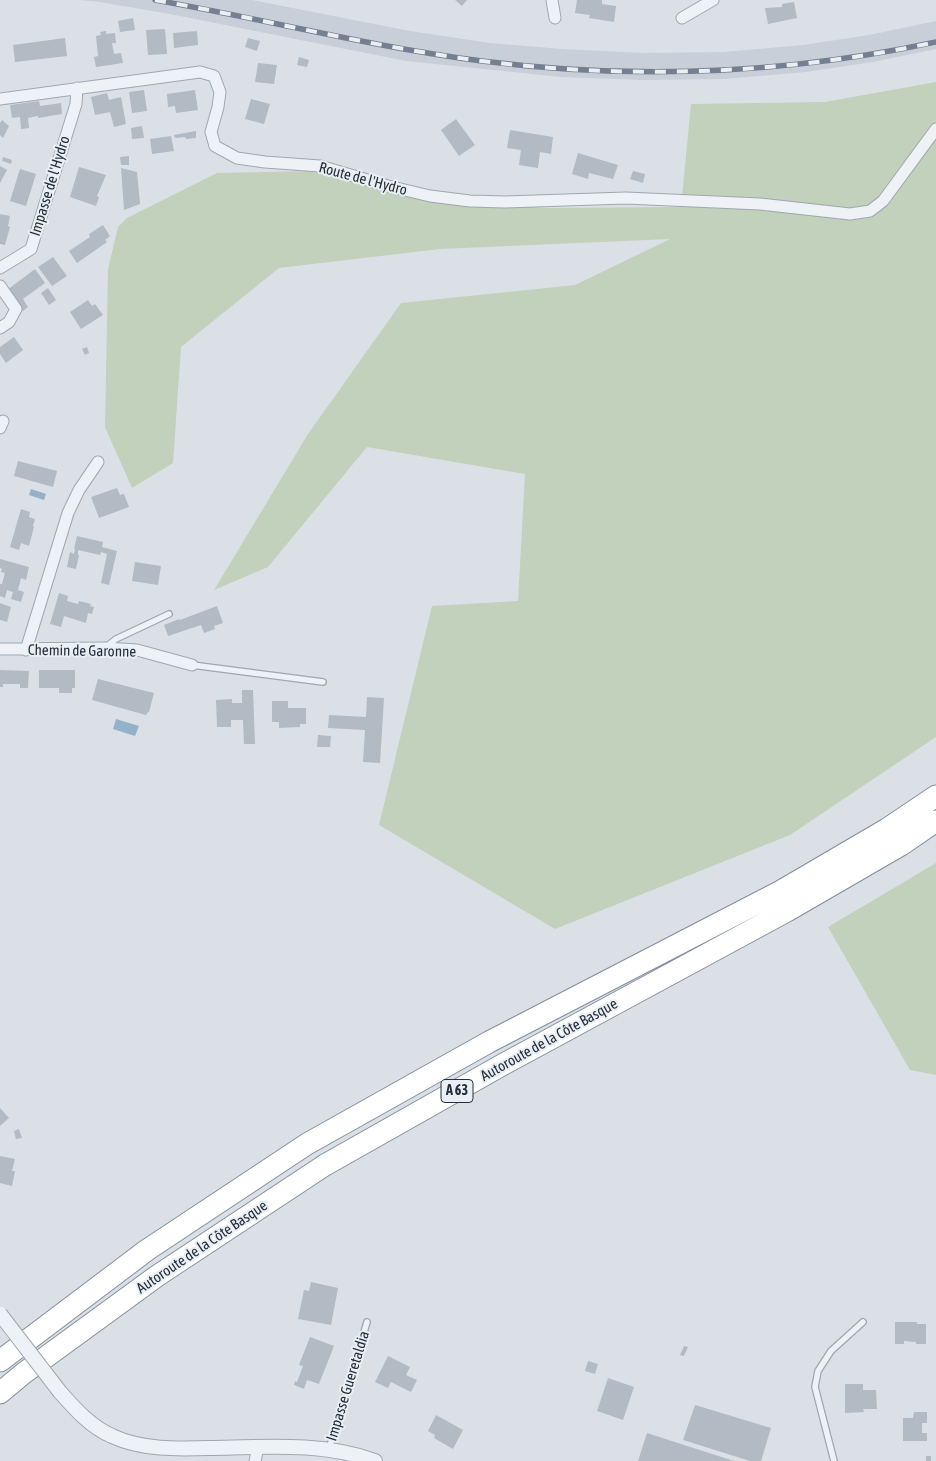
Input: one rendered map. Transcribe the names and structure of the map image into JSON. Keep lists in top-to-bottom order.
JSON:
{
  "streets": {
    "highway": ["Autoroute de la Côte Basque", "A 63"],
    "street": ["Route de l'Hydro", "Impasse de l'Hydro", "Chemin de Garonne"],
    "lane": ["Impasse Gueretaldia"]
  },
  "crossings": [
    ["Route de l'Hydro", "Impasse de l'Hydro"]
  ]
}
